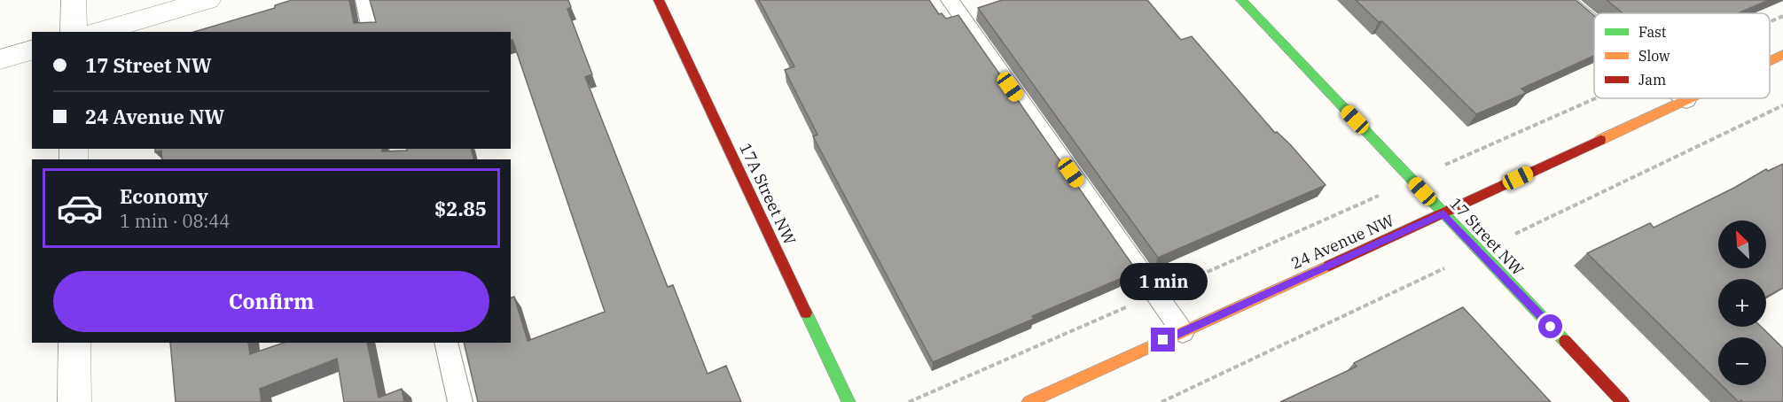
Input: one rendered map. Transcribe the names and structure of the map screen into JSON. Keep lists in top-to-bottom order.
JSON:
{
  "streets": {
    "street": ["17A Street NW", "17 Street NW", "24 Avenue NW"]
  },
  "crossings": [
    ["17 Street NW", "24 Avenue NW"]
  ],
  "legend": ["Fast", "Slow", "Jam"],
  "north": "top left",
  "page": {
    "banner": ["17 Street NW", "24 Avenue NW"],
    "list": [
      {
        "name": "Economy",
        "note": "1 min · 08:44",
        "value": "$2.85"
      }
    ],
    "map_buttons": ["+", "−"],
    "buttons": "Confirm",
    "bubble": "1 min"
  }
}
